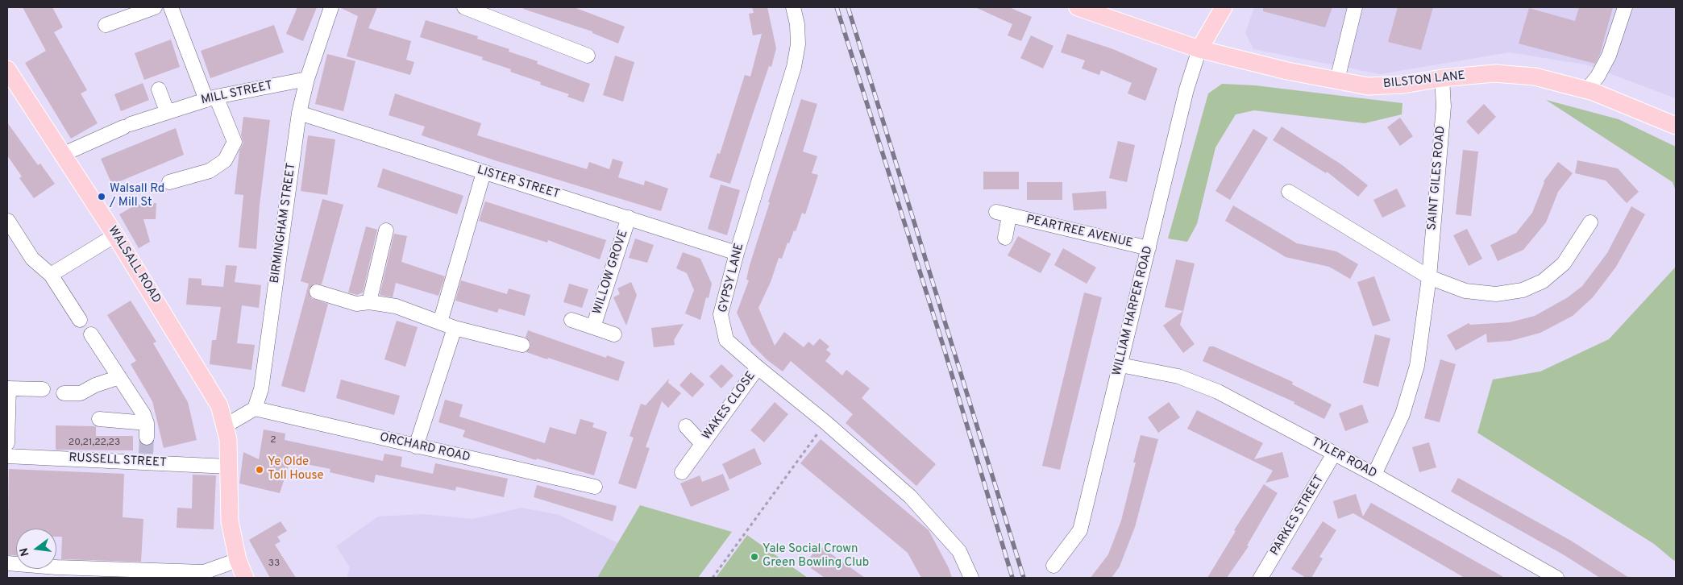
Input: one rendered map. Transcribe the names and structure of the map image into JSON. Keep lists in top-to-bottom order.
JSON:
{
  "streets": {
    "main road": ["BILSTON LANE", "WALSALL ROAD"],
    "street": [
      "MILL STREET",
      "SAINT GILES ROAD",
      "LISTER STREET",
      "BIRMINGHAM STREET",
      "PEARTREE AVENUE",
      "WILLOW GROVE",
      "GYPSY LANE",
      "WILLIAM HARPER ROAD",
      "WAKES CLOSE",
      "ORCHARD ROAD",
      "TYLER ROAD",
      "RUSSELL STREET",
      "PARKES STREET"
    ]
  },
  "crossings": [
    ["BILSTON LANE", "SAINT GILES ROAD"],
    ["BILSTON LANE", "WILLIAM HARPER ROAD"],
    ["MILL STREET", "BIRMINGHAM STREET"],
    ["MILL STREET", "WALSALL ROAD"],
    ["SAINT GILES ROAD", "TYLER ROAD"],
    ["LISTER STREET", "BIRMINGHAM STREET"],
    ["LISTER STREET", "WILLOW GROVE"],
    ["LISTER STREET", "GYPSY LANE"],
    ["BIRMINGHAM STREET", "ORCHARD ROAD"],
    ["PEARTREE AVENUE", "WILLIAM HARPER ROAD"],
    ["WALSALL ROAD", "RUSSELL STREET"],
    ["GYPSY LANE", "WAKES CLOSE"],
    ["WILLIAM HARPER ROAD", "TYLER ROAD"],
    ["TYLER ROAD", "PARKES STREET"]
  ],
  "places": ["Walsall Rd / Mill St", "Ye Olde Toll House", "Yale Social Crown Green Bowling Club"],
  "house_numbers": ["2", "20,21,22,23", "33"],
  "north": "left"
}
